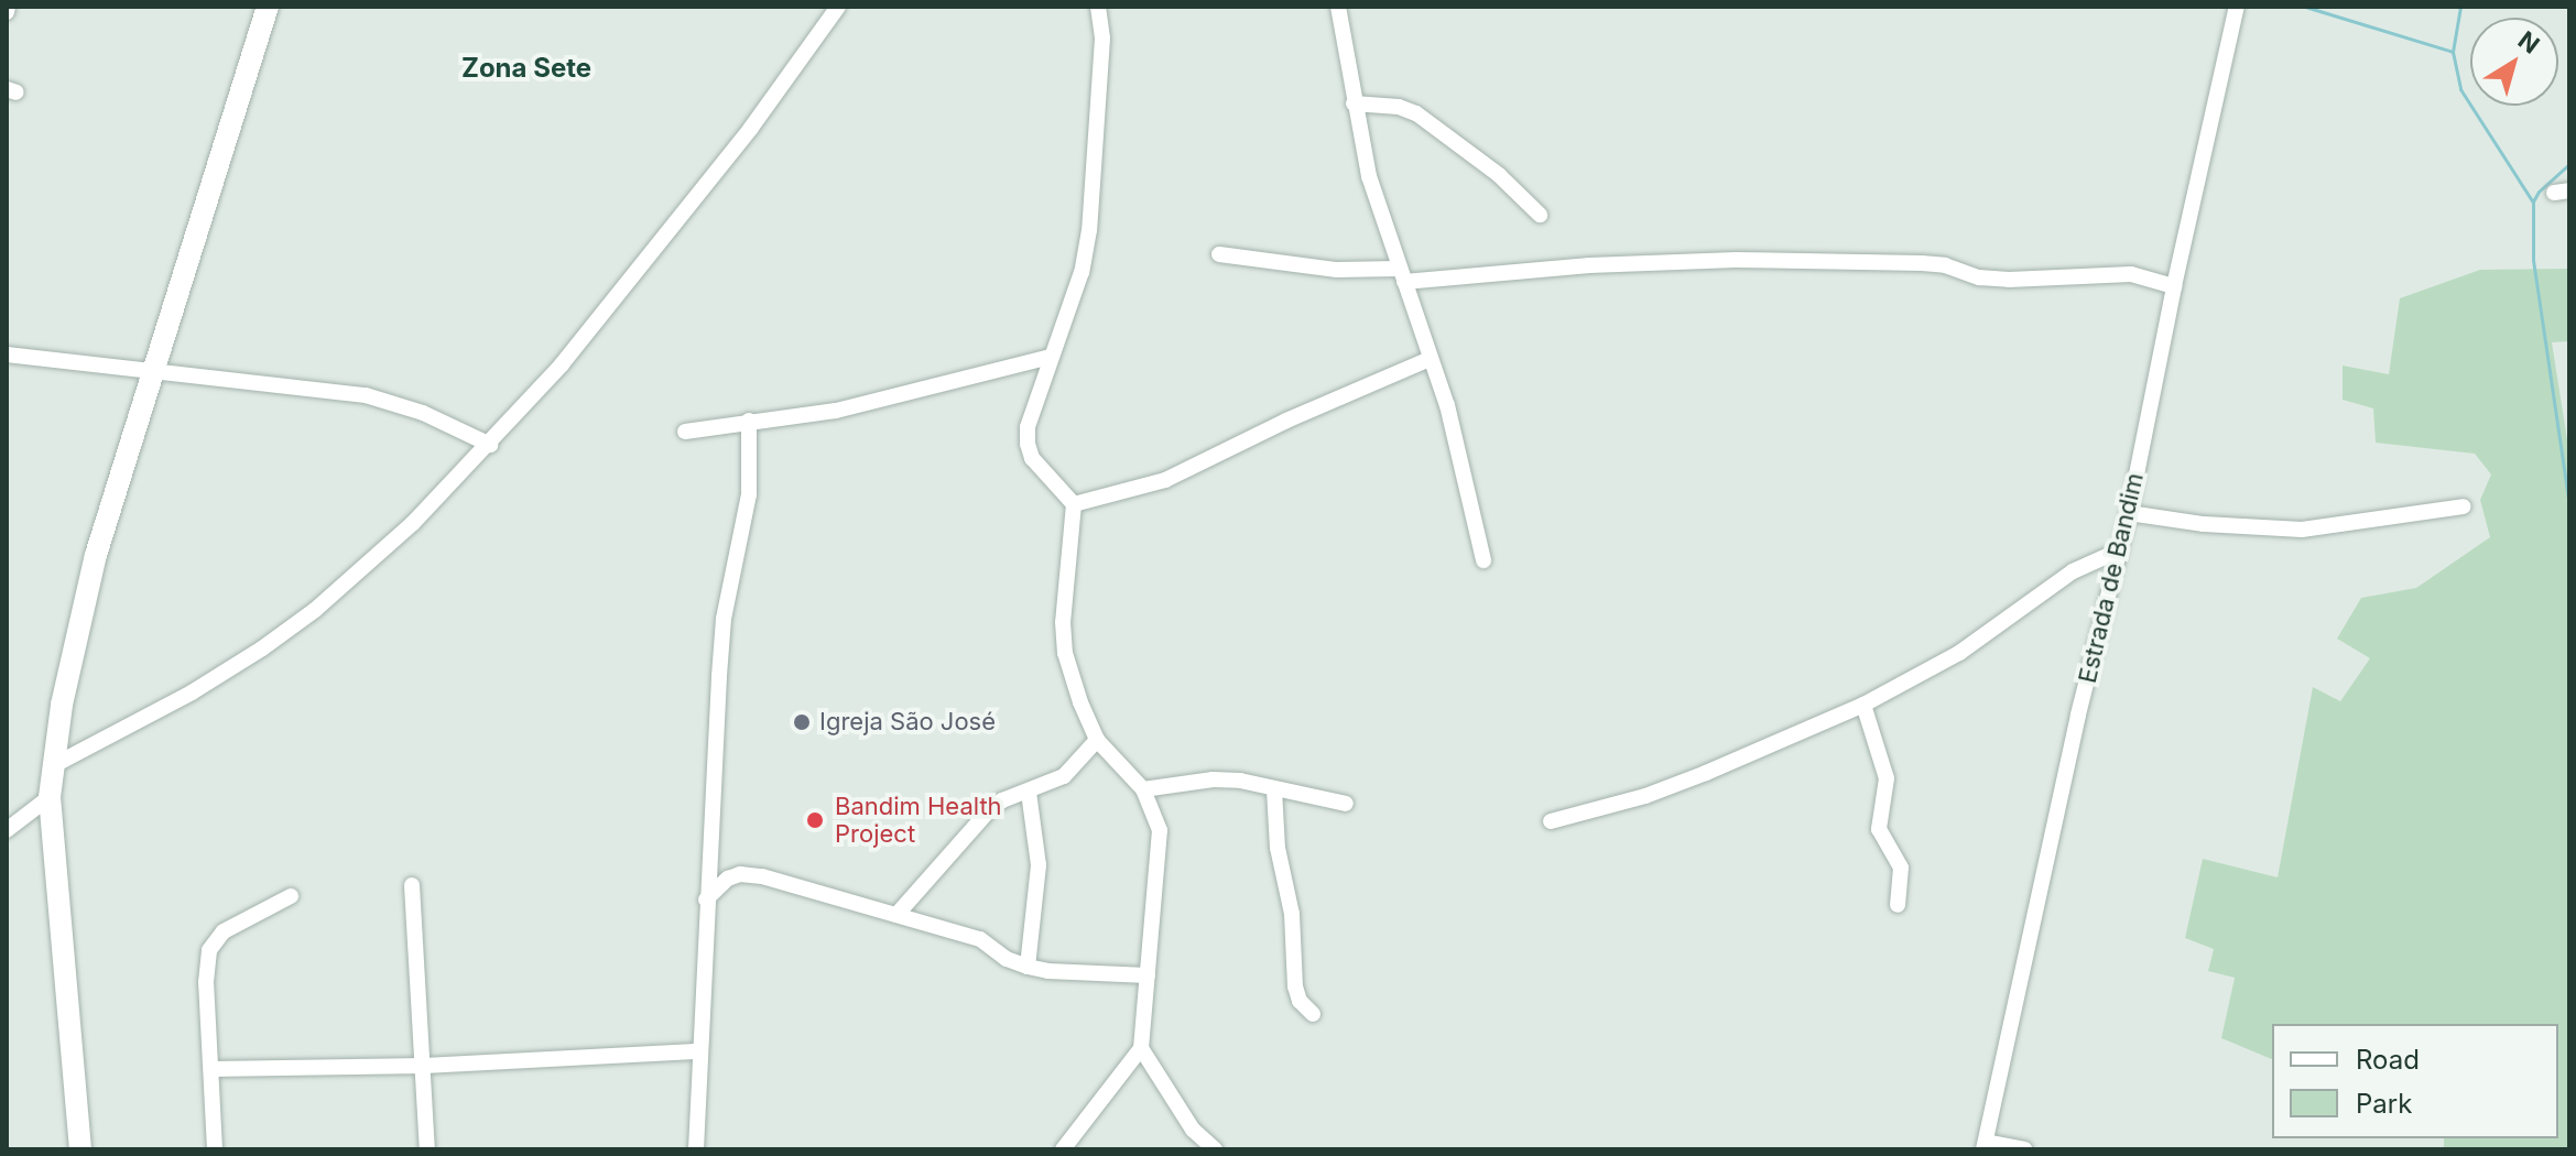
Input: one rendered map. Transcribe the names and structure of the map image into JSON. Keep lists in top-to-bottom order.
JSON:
{
  "streets": {
    "street": ["Estrada de Bandim"]
  },
  "districts": ["Zona Sete"],
  "places": ["Igreja São José", "Bandim Health Project"],
  "legend": ["Road", "Park"],
  "north": "top right"
}
